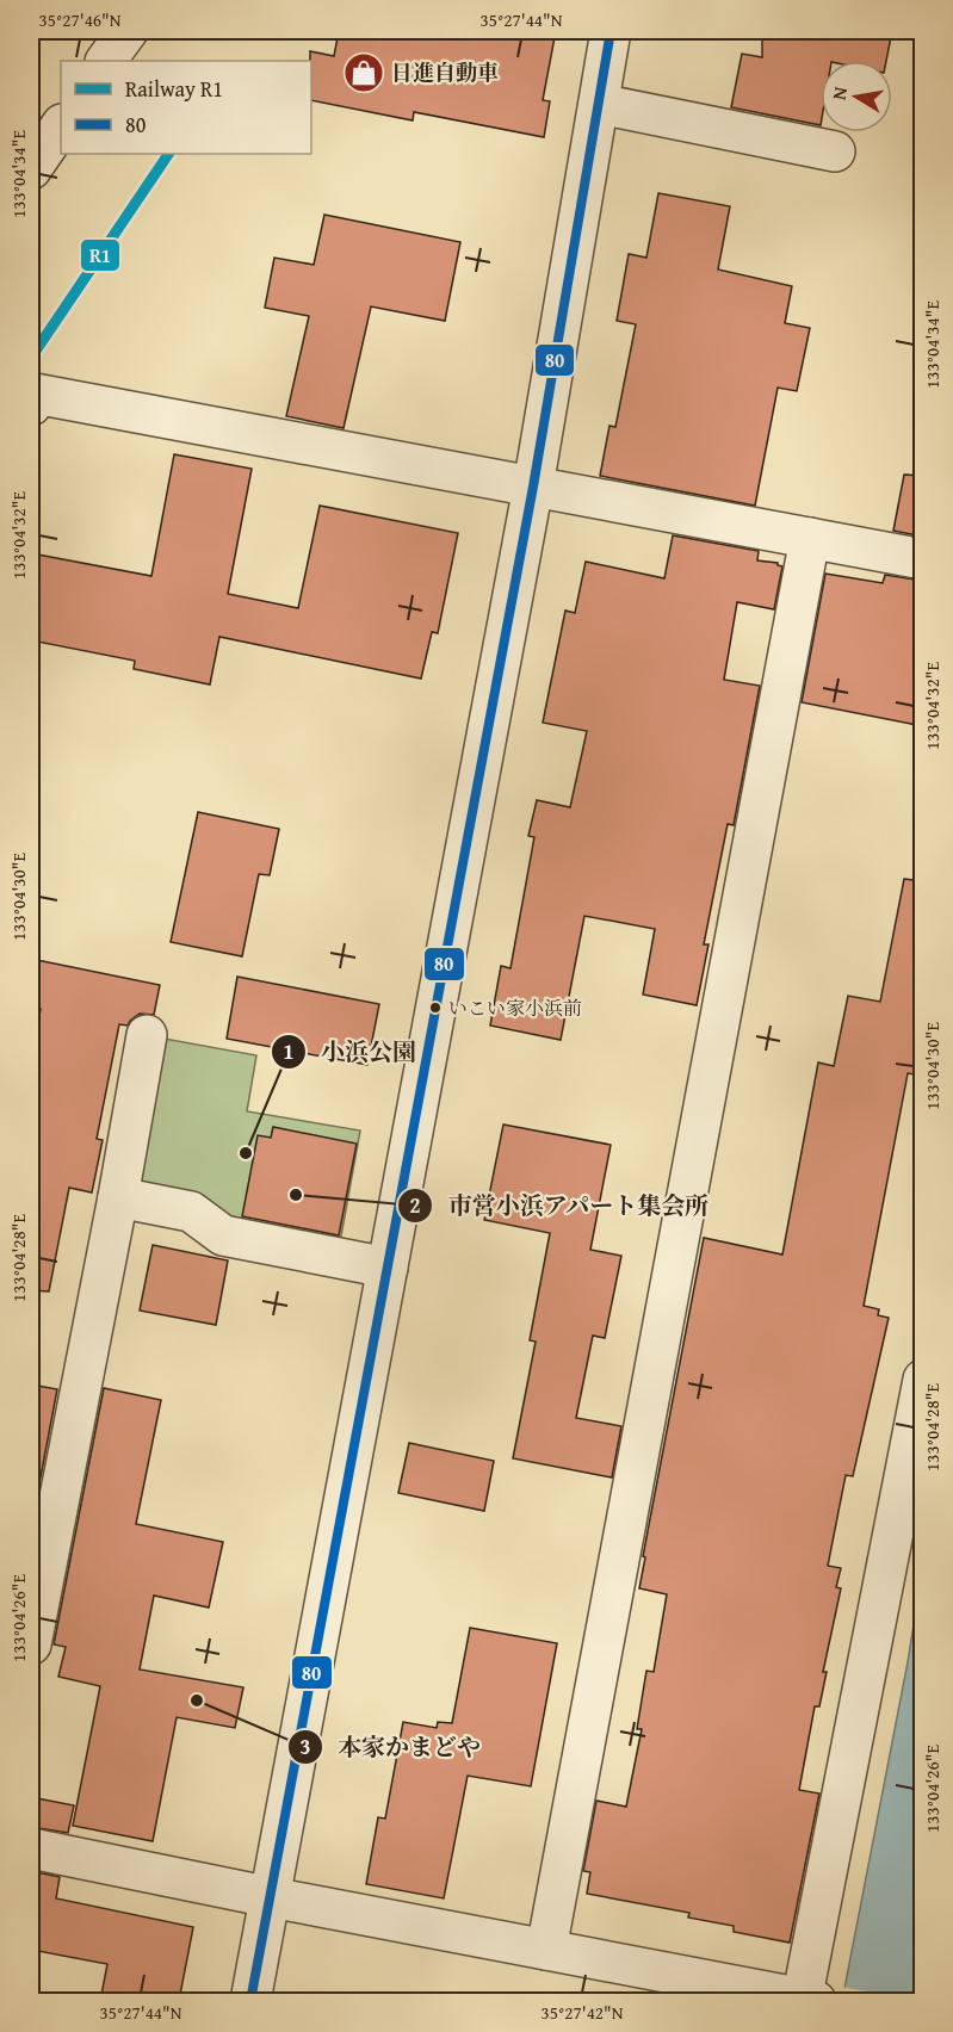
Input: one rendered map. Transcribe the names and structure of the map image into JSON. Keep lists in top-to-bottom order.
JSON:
{
  "places": {
    "shop": ["日進自動車"],
    "other": [
      "いこい家小浜前",
      "小浜公園",
      "市営小浜アパート集会所",
      "本家かまどや"
    ]
  },
  "lines": ["transit line 80", "rail line R1"],
  "legend": ["Railway R1", "80"],
  "north": "left",
  "coordinates": [
    "35°27'46\"N",
    "35°27'44\"N",
    "133°04'34\"E",
    "133°04'32\"E",
    "133°04'30\"E",
    "133°04'28\"E",
    "133°04'26\"E",
    "35°27'42\"N"
  ]
}
